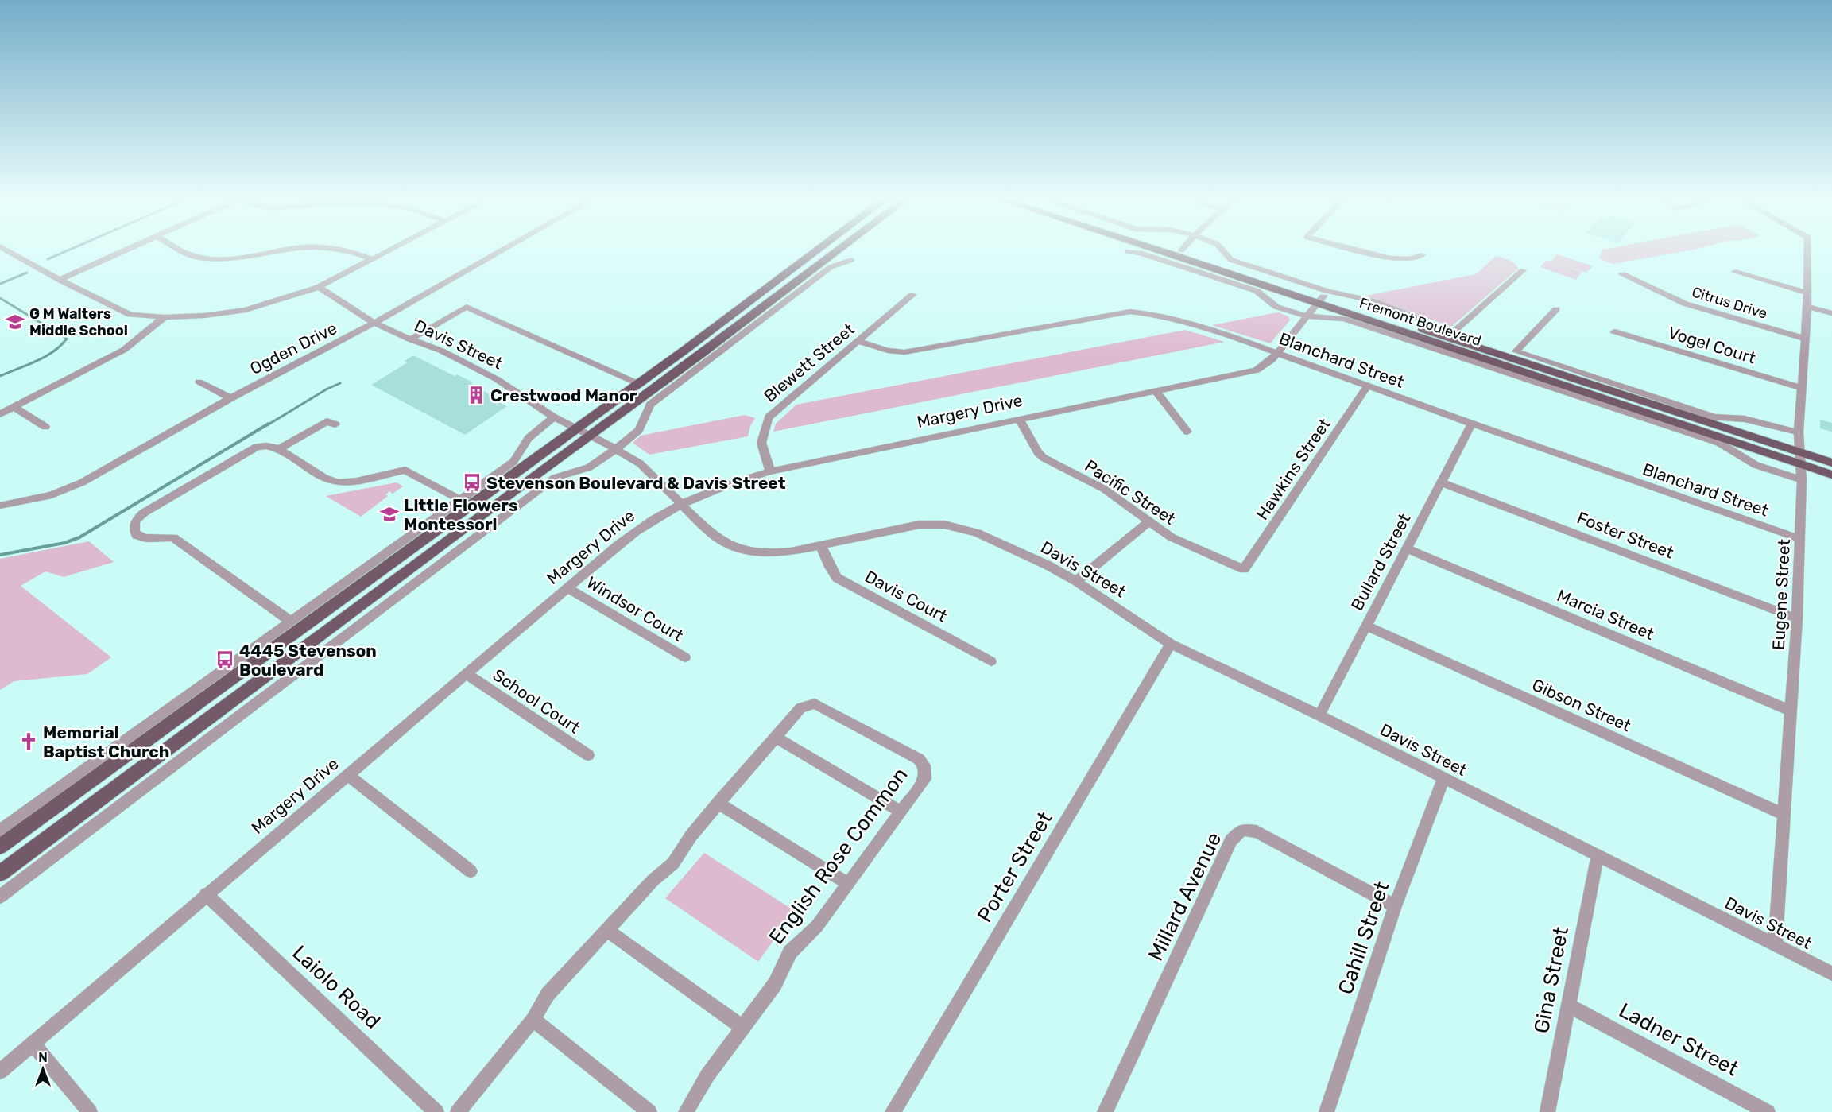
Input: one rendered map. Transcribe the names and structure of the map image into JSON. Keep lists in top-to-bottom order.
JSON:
{
  "streets": {
    "main road": ["Fremont Boulevard"],
    "street": [
      "Citrus Drive",
      "Davis Street",
      "Vogel Court",
      "Ogden Drive",
      "Blanchard Street",
      "Blewett Street",
      "Margery Drive",
      "Hawkins Street",
      "Pacific Street",
      "Foster Street",
      "Bullard Street",
      "Eugene Street",
      "Davis Court",
      "Windsor Court",
      "Marcia Street",
      "School Court",
      "Gibson Street",
      "English Rose Common",
      "Porter Street",
      "Millard Avenue",
      "Cahill Street",
      "Gina Street",
      "Laiolo Road",
      "Ladner Street"
    ]
  },
  "crossings": [
    ["Citrus Drive", "Eugene Street"],
    ["Fremont Boulevard", "Margery Drive"],
    ["Fremont Boulevard", "Eugene Street"],
    ["Davis Street", "Ogden Drive"],
    ["Davis Street", "Margery Drive"],
    ["Davis Street", "Bullard Street"],
    ["Davis Street", "Eugene Street"],
    ["Davis Street", "Davis Court"],
    ["Davis Street", "Porter Street"],
    ["Davis Street", "Cahill Street"],
    ["Davis Street", "Gina Street"],
    ["Vogel Court", "Eugene Street"],
    ["Blanchard Street", "Blewett Street"],
    ["Blanchard Street", "Margery Drive"],
    ["Blanchard Street", "Hawkins Street"],
    ["Blanchard Street", "Bullard Street"],
    ["Blanchard Street", "Eugene Street"],
    ["Blewett Street", "Margery Drive"],
    ["Margery Drive", "Pacific Street"],
    ["Margery Drive", "Windsor Court"],
    ["Margery Drive", "School Court"],
    ["Margery Drive", "Laiolo Road"],
    ["Hawkins Street", "Pacific Street"],
    ["Foster Street", "Bullard Street"],
    ["Foster Street", "Eugene Street"],
    ["Bullard Street", "Marcia Street"],
    ["Bullard Street", "Gibson Street"],
    ["Eugene Street", "Marcia Street"],
    ["Eugene Street", "Gibson Street"],
    ["Millard Avenue", "Cahill Street"],
    ["Gina Street", "Ladner Street"]
  ],
  "places": {
    "school or university": ["G M Walters Middle School", "Little Flowers Montessori"],
    "building": ["Crestwood Manor"],
    "bus stop": ["Stevenson Boulevard & Davis Street", "4445 Stevenson Boulevard"],
    "church": ["Memorial Baptist Church"]
  },
  "north": "top"
}
